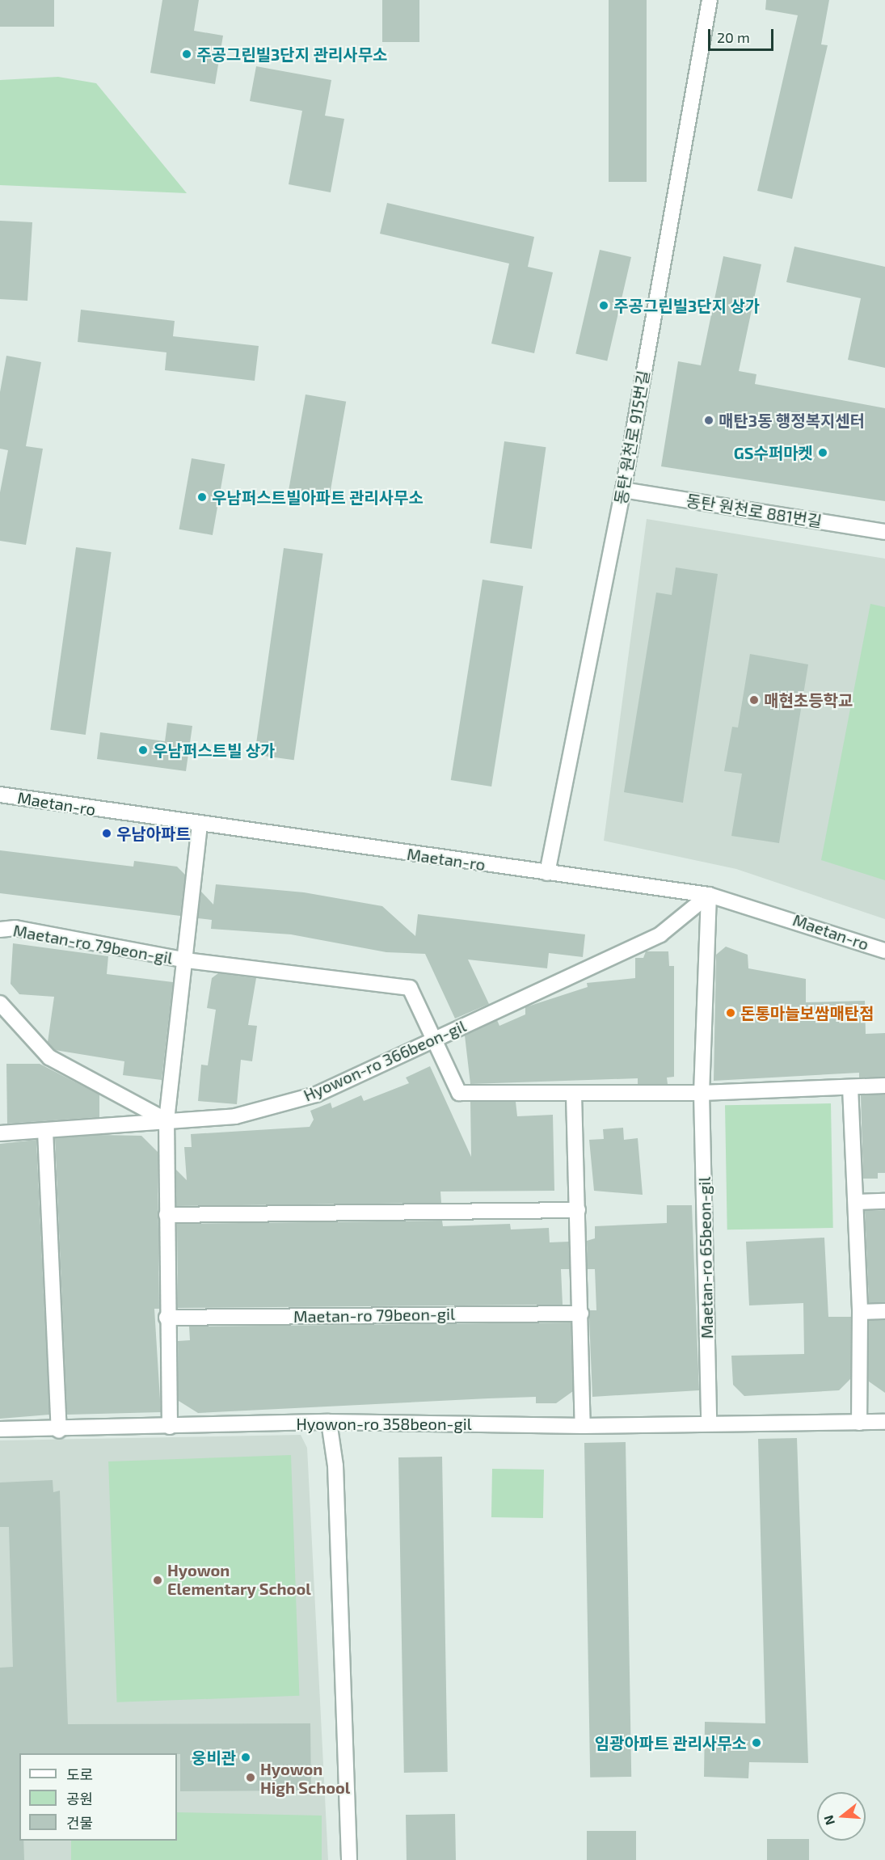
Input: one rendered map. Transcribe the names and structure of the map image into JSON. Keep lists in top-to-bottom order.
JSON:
{
  "streets": {
    "street": [
      "동탄 원천로 915번길",
      "동탄 원천로 881번길",
      "Maetan-ro",
      "Maetan-ro 79beon-gil",
      "Hyowon-ro 366beon-gil",
      "Maetan-ro 65beon-gil",
      "Hyowon-ro 358beon-gil"
    ]
  },
  "crossings": [
    ["동탄 원천로 915번길", "동탄 원천로 881번길"],
    ["동탄 원천로 915번길", "Maetan-ro"],
    ["Maetan-ro", "Maetan-ro 79beon-gil"],
    ["Maetan-ro", "Hyowon-ro 366beon-gil"],
    ["Maetan-ro", "Maetan-ro 65beon-gil"],
    ["Maetan-ro 79beon-gil", "Hyowon-ro 366beon-gil"],
    ["Maetan-ro 79beon-gil", "Hyowon-ro 358beon-gil"],
    ["Hyowon-ro 366beon-gil", "Maetan-ro 65beon-gil"],
    ["Maetan-ro 65beon-gil", "Hyowon-ro 358beon-gil"]
  ],
  "places": [
    "주공그린빌3단지 관리사무소",
    "주공그린빌3단지 상가",
    "매탄3동 행정복지센터",
    "GS수퍼마켓",
    "우남퍼스트빌아파트 관리사무소",
    "매현초등학교",
    "우남퍼스트빌 상가",
    "우남아파트",
    "돈통마늘보쌈매탄점",
    "Hyowon Elementary School",
    "임광아파트 관리사무소",
    "웅비관",
    "Hyowon High School"
  ],
  "legend": ["도로", "공원", "건물"],
  "scale_bar": "20 m",
  "north": "left"
}
